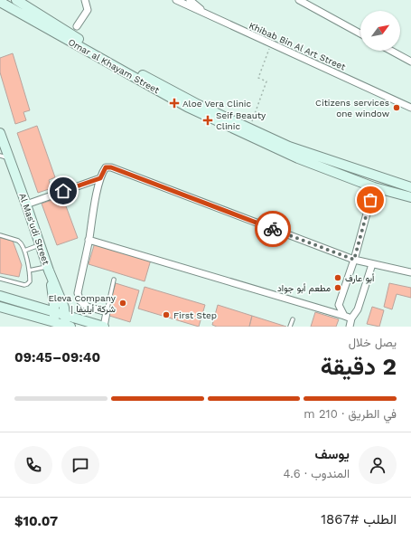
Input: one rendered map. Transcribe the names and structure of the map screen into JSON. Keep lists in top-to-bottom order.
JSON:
{
  "streets": {
    "street": ["Khibab Bin Al Art Street", "Omar al Khayam Street", "Al Mas'udi Street"]
  },
  "places": {
    "health": ["Aloe Vera Clinic", "Seif Beauty Clinic"],
    "other": [
      "Citizens services one window",
      "أبو عارف",
      "مطعم أبو جواد",
      "Eleva Company | شركة أيليفا",
      "First Step"
    ]
  },
  "north": "top right",
  "page": {
    "heading": ["2 دقيقة", "يصل خلال", "09:40–09:45"],
    "panel": [
      "يوسف",
      "المندوب · 4.6",
      "الطلب #1867",
      "$10.07"
    ],
    "bar": "في الطريق · 210 m"
  }
}
